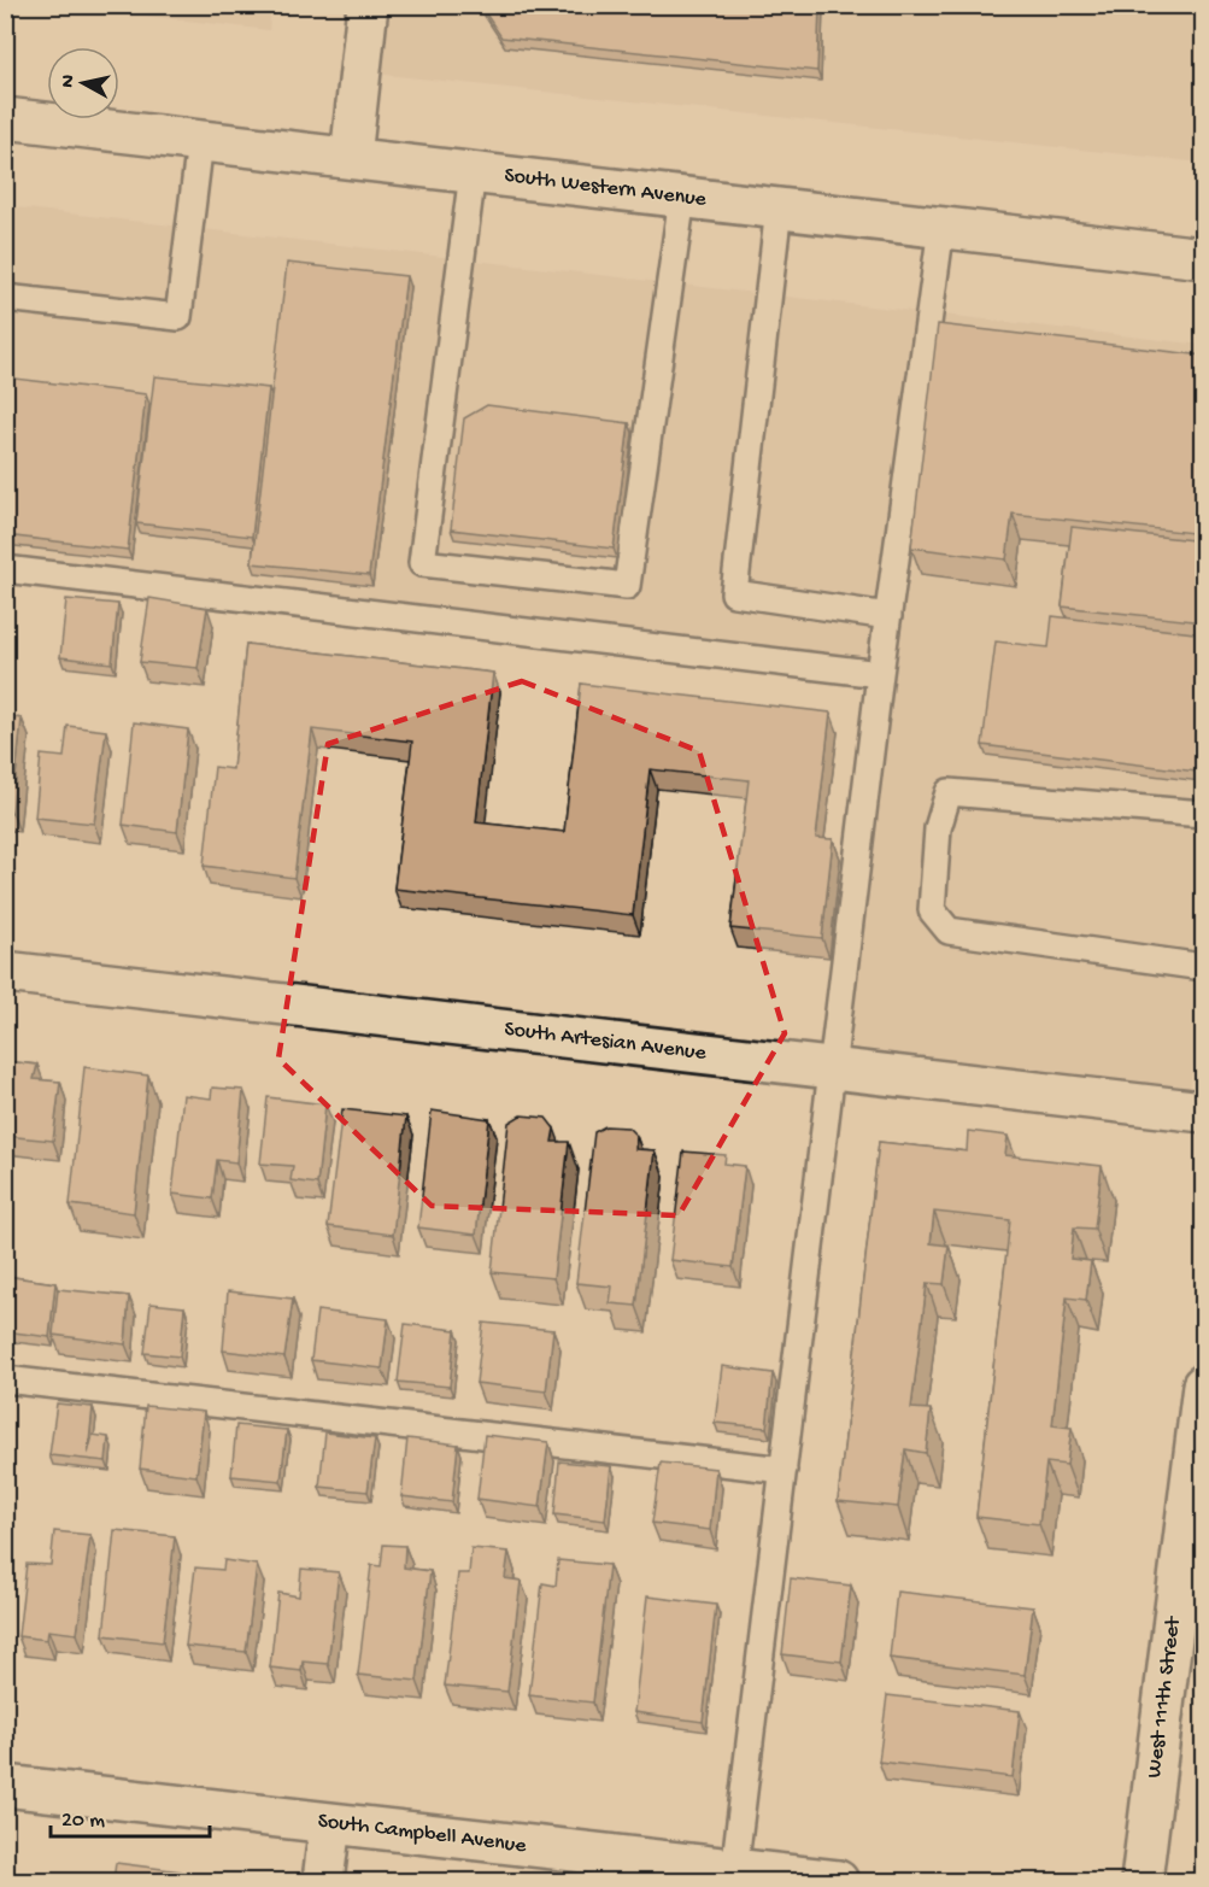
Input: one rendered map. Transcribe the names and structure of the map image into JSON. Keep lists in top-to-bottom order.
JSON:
{
  "streets": {
    "street": [
      "South Western Avenue",
      "South Artesian Avenue",
      "West 111th Street",
      "South Campbell Avenue"
    ]
  },
  "scale_bar": "20 m",
  "north": "left"
}
